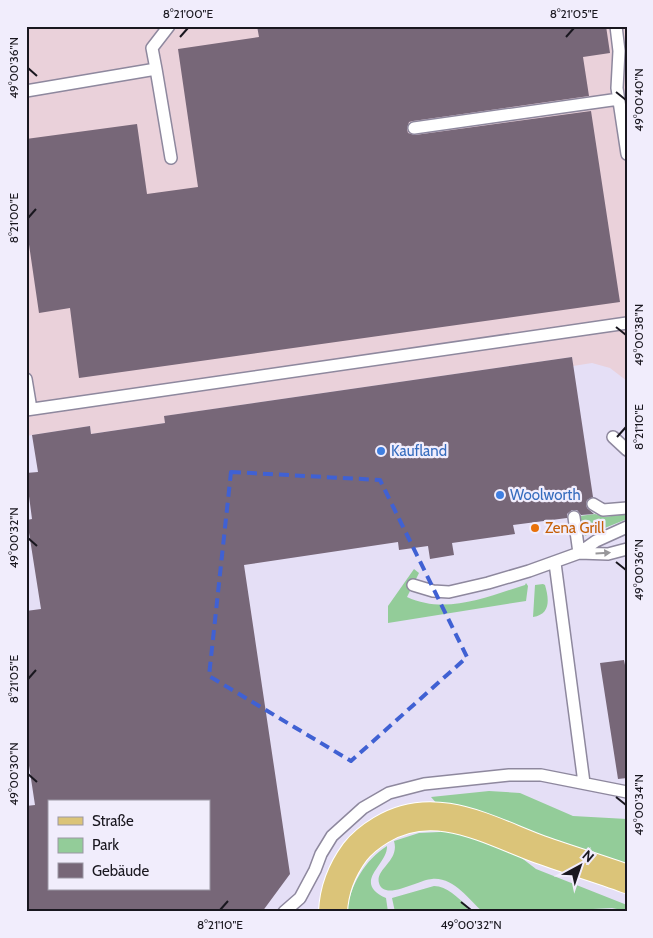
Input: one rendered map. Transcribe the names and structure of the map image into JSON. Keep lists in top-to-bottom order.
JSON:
{
  "places": ["Kaufland", "Woolworth", "Zena Grill"],
  "legend": ["Straße", "Park", "Gebäude"],
  "north": "top right",
  "coordinates": [
    "8°21'00\"E",
    "8°21'05\"E",
    "49°00'36\"N",
    "49°00'40\"N",
    "49°00'38\"N",
    "8°21'10\"E",
    "49°00'32\"N",
    "49°00'30\"N",
    "49°00'34\"N"
  ]
}
